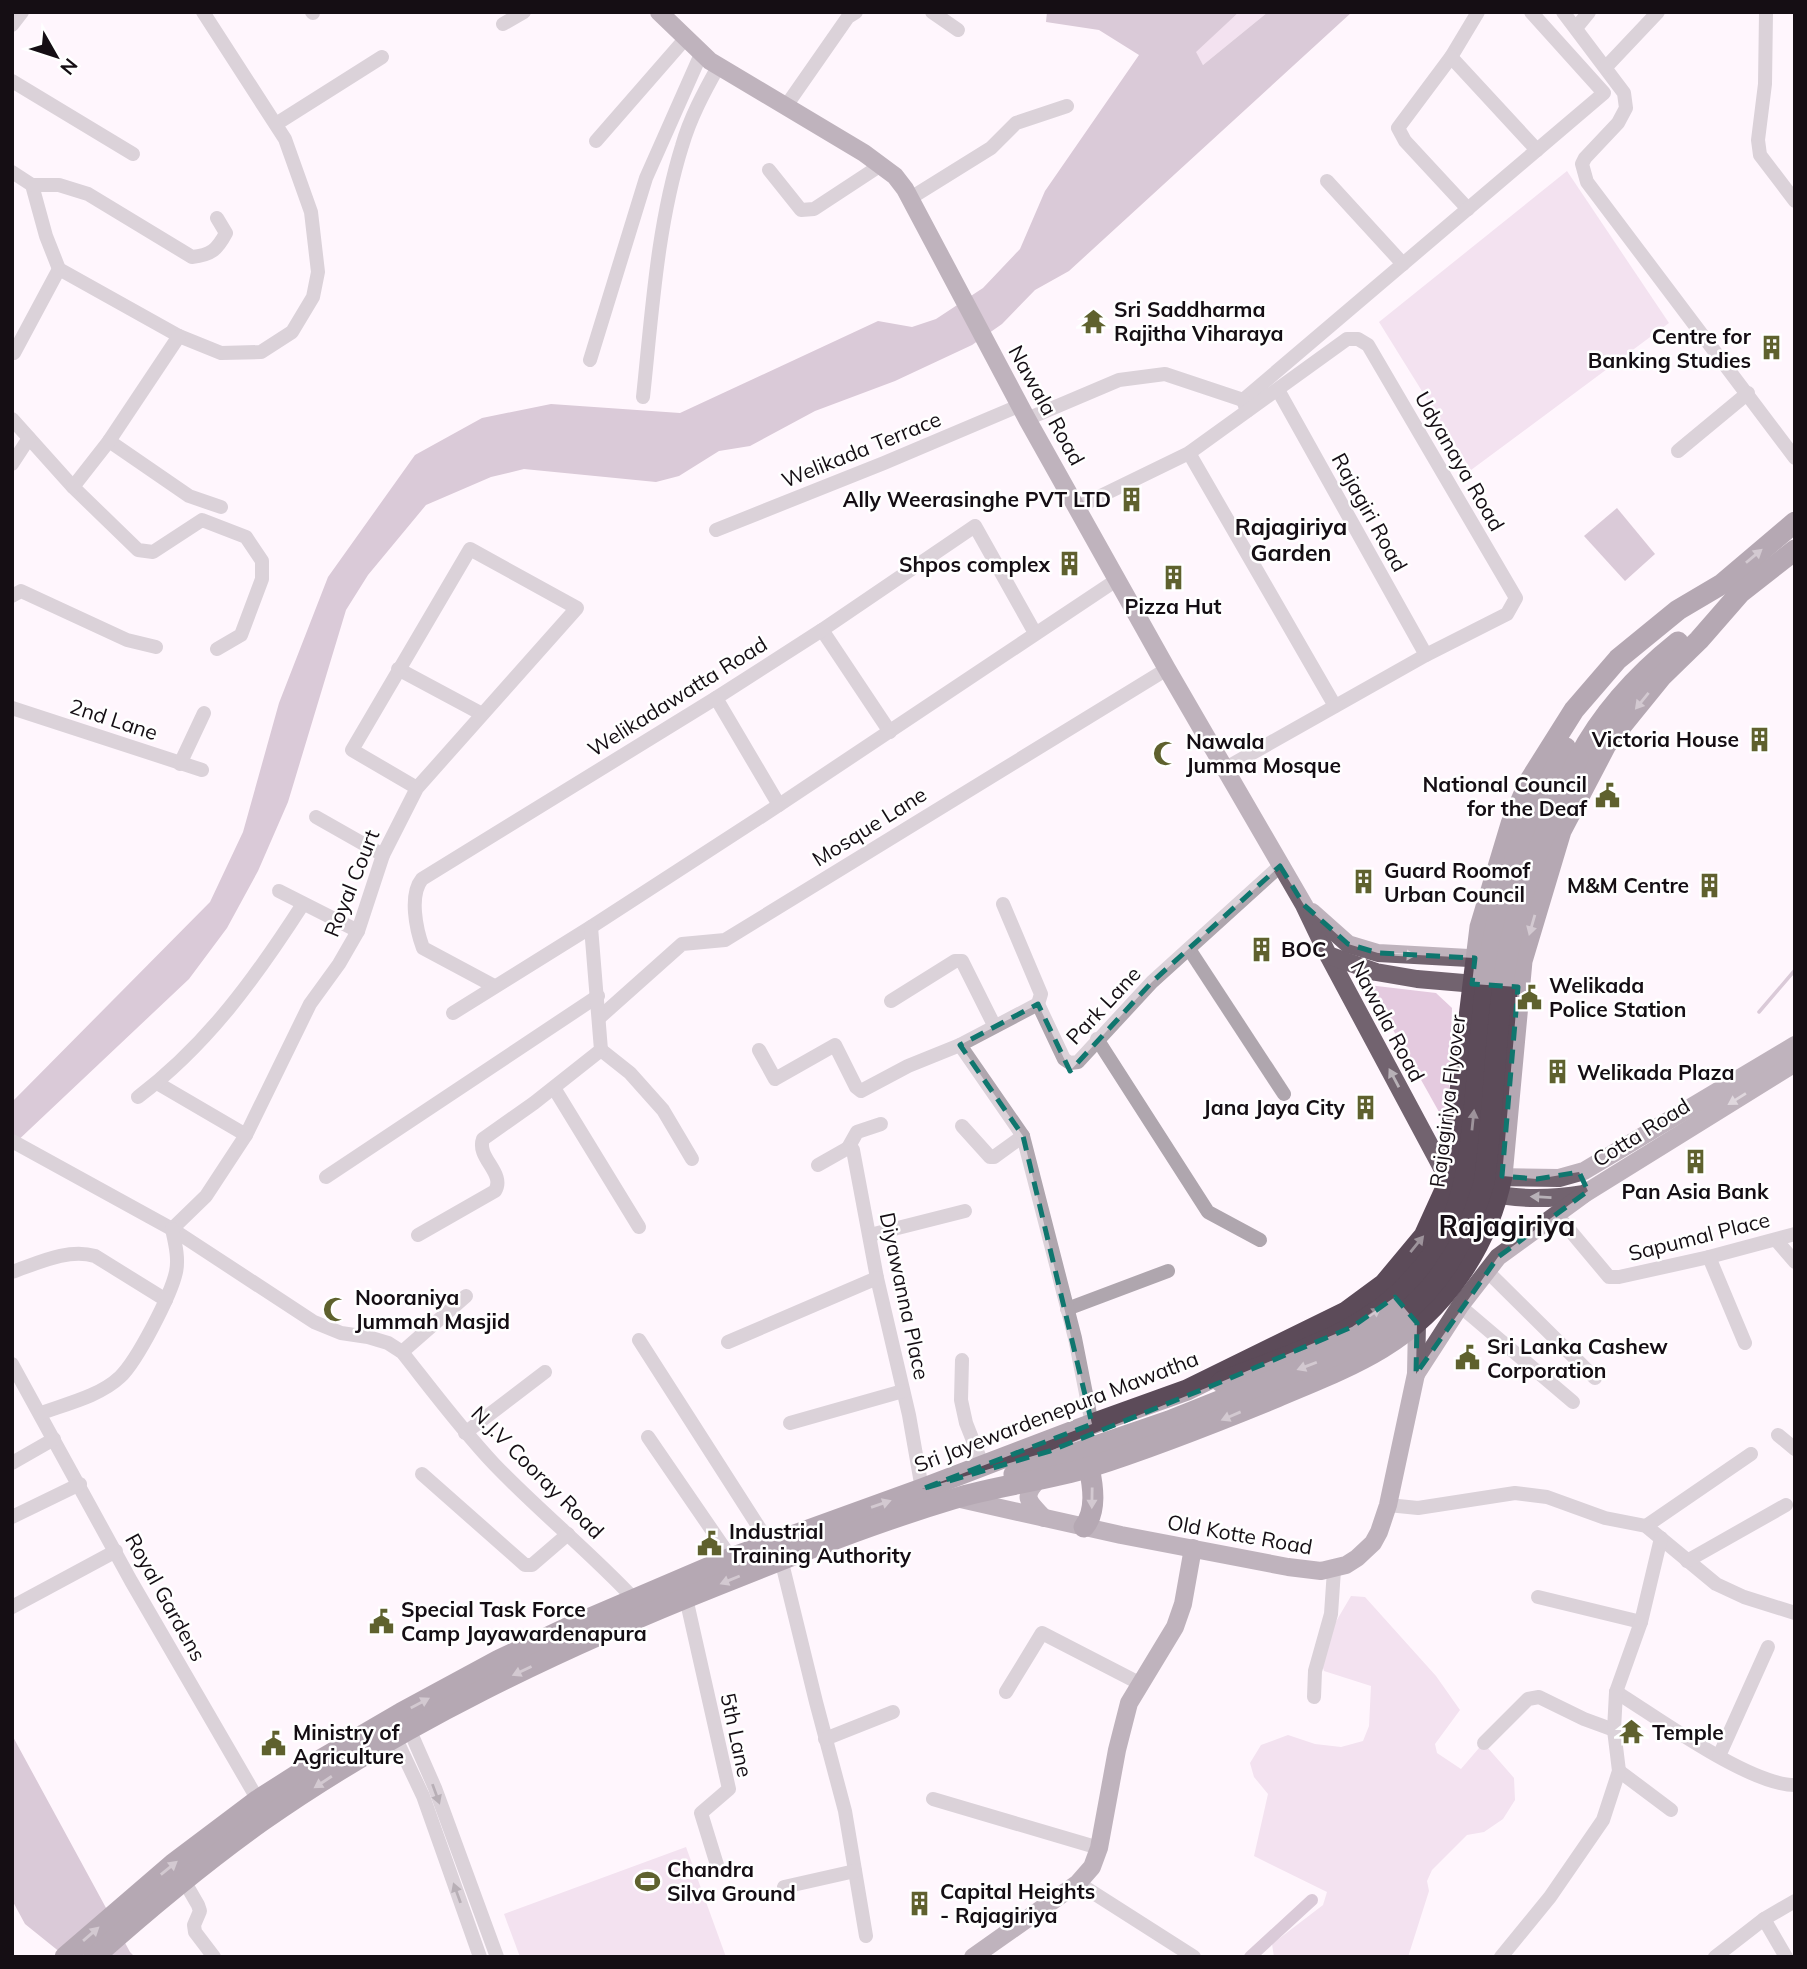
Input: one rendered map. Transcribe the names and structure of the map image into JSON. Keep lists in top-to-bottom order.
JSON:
{
  "streets": {
    "highway": ["Rajagiriya Flyover", "Sri Jayewardenepura Mawatha"],
    "main road": ["Nawala Road", "Cotta Road", "Old Kotte Road"],
    "street": [
      "Welikada Terrace",
      "Udyanaya Road",
      "Rajagiri Road",
      "Welikadawatta Road",
      "2nd Lane",
      "Mosque Lane",
      "Royal Court",
      "Park Lane",
      "Sapumal Place",
      "Diyawanna Place",
      "N.J.V Cooray Road",
      "Royal Gardens",
      "5th Lane"
    ]
  },
  "crossings": [
    ["Nawala Road", "Welikada Terrace"],
    ["Nawala Road", "Udyanaya Road"],
    ["Nawala Road", "Mosque Lane"],
    ["Nawala Road", "Park Lane"],
    ["Nawala Road", "Sri Jayewardenepura Mawatha"],
    ["Welikada Terrace", "Udyanaya Road"],
    ["Udyanaya Road", "Rajagiri Road"],
    ["Royal Court", "N.J.V Cooray Road"],
    ["Rajagiriya Flyover", "Diyawanna Place"],
    ["Rajagiriya Flyover", "Sri Jayewardenepura Mawatha"],
    ["Rajagiriya Flyover", "Old Kotte Road"],
    ["Cotta Road", "Sri Jayewardenepura Mawatha"],
    ["Cotta Road", "Old Kotte Road"],
    ["Sapumal Place", "Old Kotte Road"],
    ["Diyawanna Place", "Sri Jayewardenepura Mawatha"],
    ["Sri Jayewardenepura Mawatha", "N.J.V Cooray Road"],
    ["Sri Jayewardenepura Mawatha", "Old Kotte Road"],
    ["Sri Jayewardenepura Mawatha", "Royal Gardens"],
    ["Sri Jayewardenepura Mawatha", "5th Lane"]
  ],
  "districts": ["Rajagiriya Garden", "Rajagiriya"],
  "places": {
    "temple": ["Sri Saddharma Rajitha Viharaya", "Temple"],
    "building": [
      "Centre for Banking Studies",
      "Ally Weerasinghe PVT LTD",
      "Shpos complex",
      "Pizza Hut",
      "Victoria House",
      "Guard Roomof Urban Council",
      "M&M Centre",
      "BOC",
      "Welikada Plaza",
      "Jana Jaya City",
      "Pan Asia Bank",
      "Capital Heights - Rajagiriya"
    ],
    "mosque": ["Nawala Jumma Mosque", "Nooraniya Jummah Masjid"],
    "public building": [
      "National Council for the Deaf",
      "Welikada Police Station",
      "Sri Lanka Cashew Corporation",
      "Industrial Training Authority",
      "Special Task Force Camp Jayawardenapura",
      "Ministry of Agriculture"
    ],
    "sports": ["Chandra Silva Ground"]
  },
  "north": "bottom right"
}
